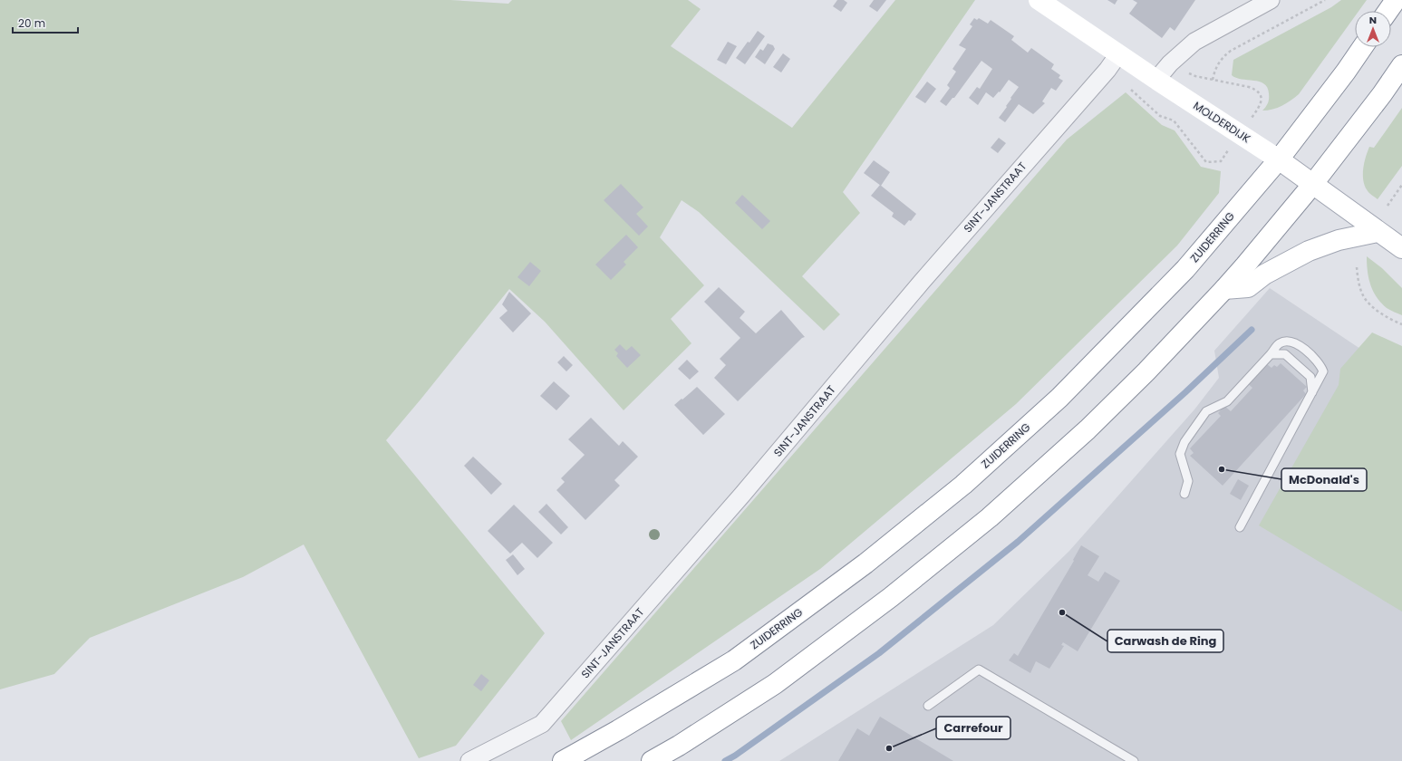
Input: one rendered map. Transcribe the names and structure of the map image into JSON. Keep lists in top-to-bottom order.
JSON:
{
  "streets": {
    "main road": ["MOLDERDIJK", "ZUIDERRING"],
    "street": ["SINT-JANSTRAAT"]
  },
  "crossings": [
    ["MOLDERDIJK", "SINT-JANSTRAAT"],
    ["MOLDERDIJK", "ZUIDERRING"]
  ],
  "places": ["McDonald's", "Carwash de Ring", "Carrefour"],
  "scale_bar": "20 m",
  "north": "top"
}
